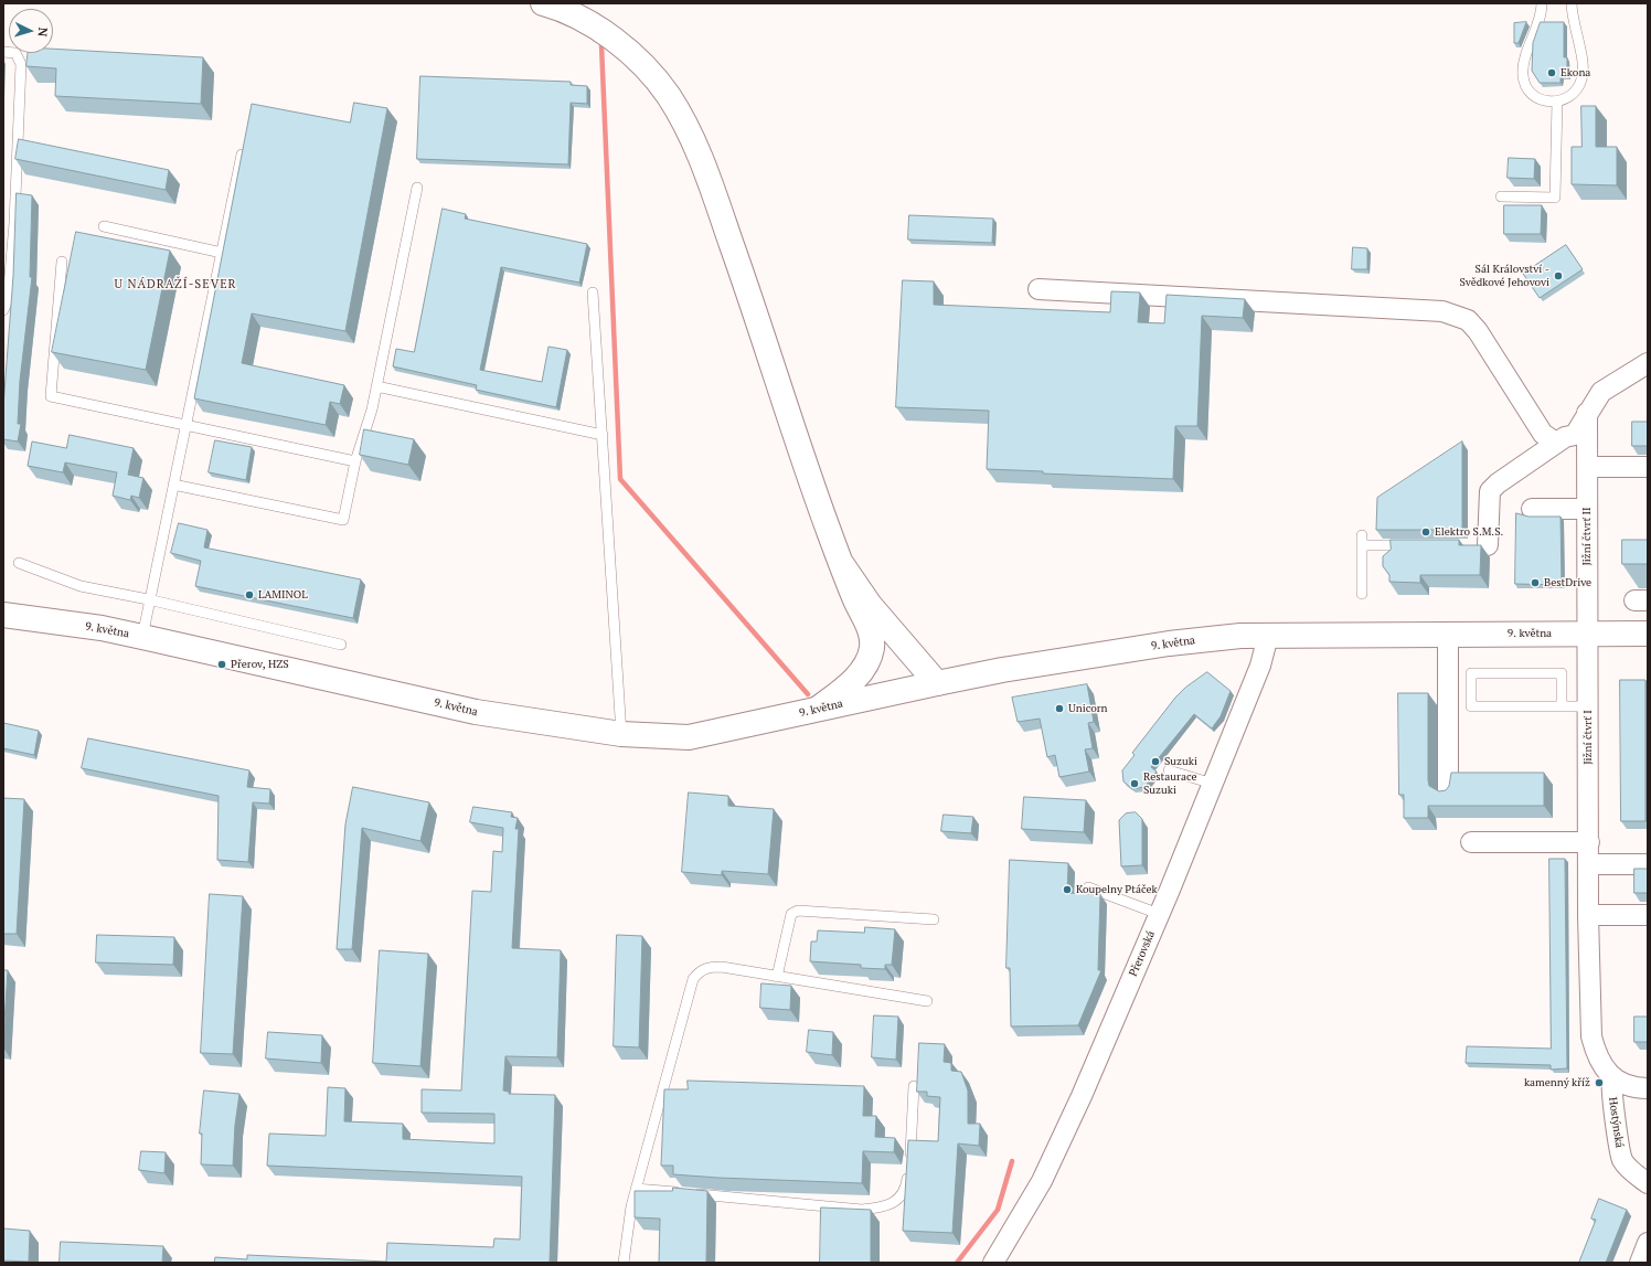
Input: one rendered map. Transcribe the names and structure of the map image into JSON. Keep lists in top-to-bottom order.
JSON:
{
  "streets": {
    "main road": ["9. května"],
    "street": [
      "Jižní čtvrť II",
      "Jižní čtvrť I",
      "Přerovská",
      "Hostýnská"
    ]
  },
  "crossings": [
    ["Jižní čtvrť II", "9. května"],
    ["Jižní čtvrť II", "Jižní čtvrť I"],
    ["9. května", "Jižní čtvrť I"],
    ["9. května", "Přerovská"],
    ["Jižní čtvrť I", "Hostýnská"]
  ],
  "districts": ["U NÁDRAŽÍ-SEVER"],
  "places": [
    "Ekona",
    "Sál Království - Svědkové Jehovovi",
    "Elektro S.M.S.",
    "BestDrive",
    "LAMINOL",
    "Přerov, HZS",
    "Unicorn",
    "Suzuki",
    "Restaurace Suzuki",
    "Koupelny Ptáček",
    "kamenný kříž"
  ],
  "north": "right"
}
